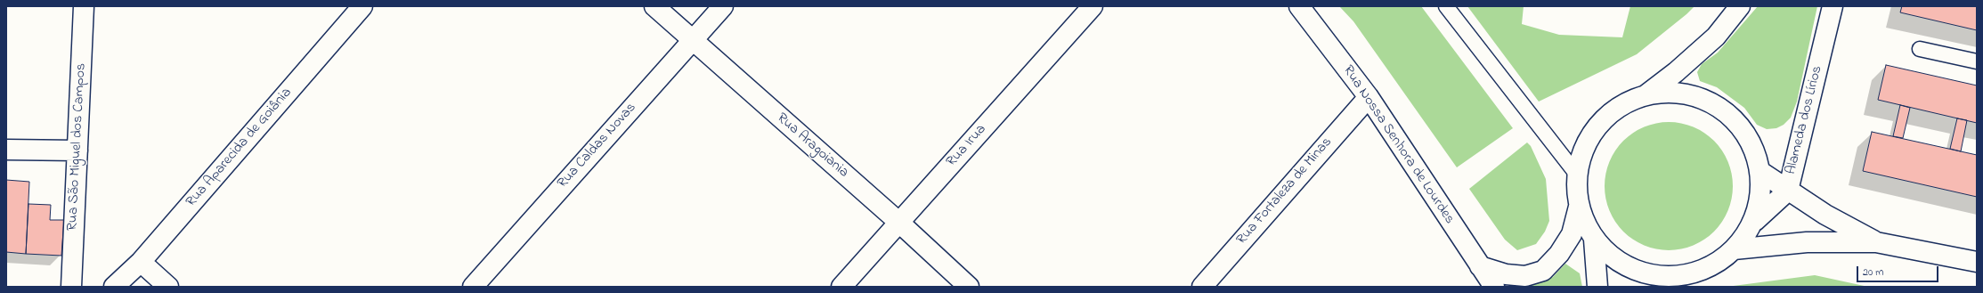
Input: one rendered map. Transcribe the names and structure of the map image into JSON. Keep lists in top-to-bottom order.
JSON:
{
  "streets": {
    "street": [
      "Alameda dos Lírios",
      "Rua Nossa Senhora de Lourdes",
      "Rua Caldas Novas",
      "Rua Aragoiania",
      "Rua Irua",
      "Rua São Miguel dos Campos",
      "Rua Aparecida de Goiânia",
      "Rua Fortaleza de Minas"
    ]
  },
  "crossings": [
    ["Rua Nossa Senhora de Lourdes", "Rua Fortaleza de Minas"],
    ["Rua Caldas Novas", "Rua Aragoiania"],
    ["Rua Aragoiania", "Rua Irua"]
  ],
  "scale_bar": "20 m"
}
